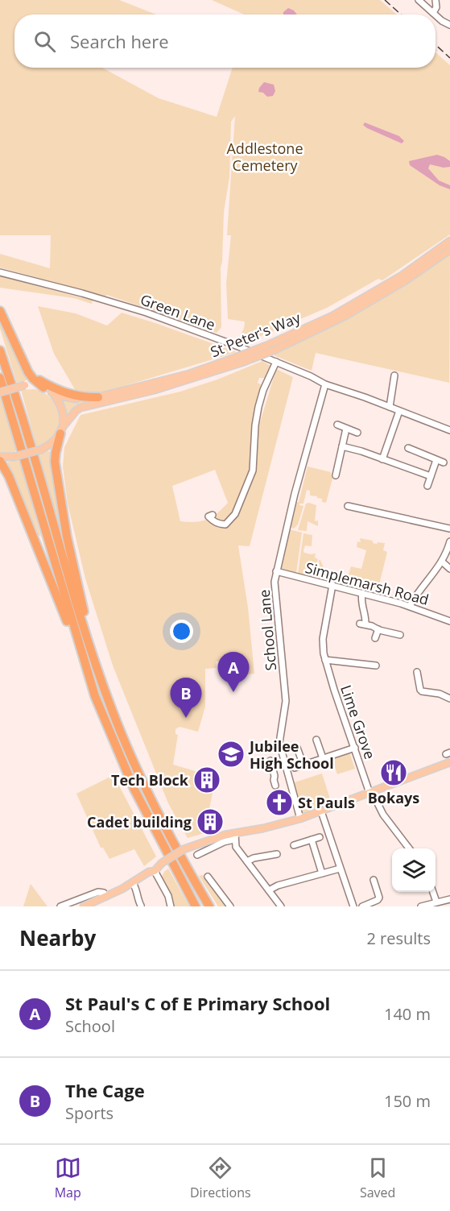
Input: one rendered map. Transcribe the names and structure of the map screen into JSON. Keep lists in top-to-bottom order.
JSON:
{
  "streets": {
    "main road": ["St Peter's Way"],
    "street": [
      "Green Lane",
      "Simplemarsh Road",
      "School Lane",
      "Lime Grove"
    ]
  },
  "crossings": [
    ["Green Lane", "School Lane"],
    ["Simplemarsh Road", "School Lane"],
    ["Simplemarsh Road", "Lime Grove"]
  ],
  "parks": ["Addlestone Cemetery"],
  "places": {
    "school or university": ["Jubilee High School"],
    "restaurant": ["Bokays"],
    "building": ["Tech Block", "Cadet building"],
    "church": ["St Pauls"]
  },
  "page": {
    "search": "Search here",
    "pins": ["A", "B"],
    "heading": ["Nearby", "2 results"],
    "list": [
      {
        "mark": "A",
        "name": "St Paul's C of E Primary School",
        "note": "School",
        "value": "140 m"
      },
      {
        "mark": "B",
        "name": "The Cage",
        "note": "Sports",
        "value": "150 m"
      }
    ],
    "nav": ["Map", "Directions", "Saved"]
  }
}
